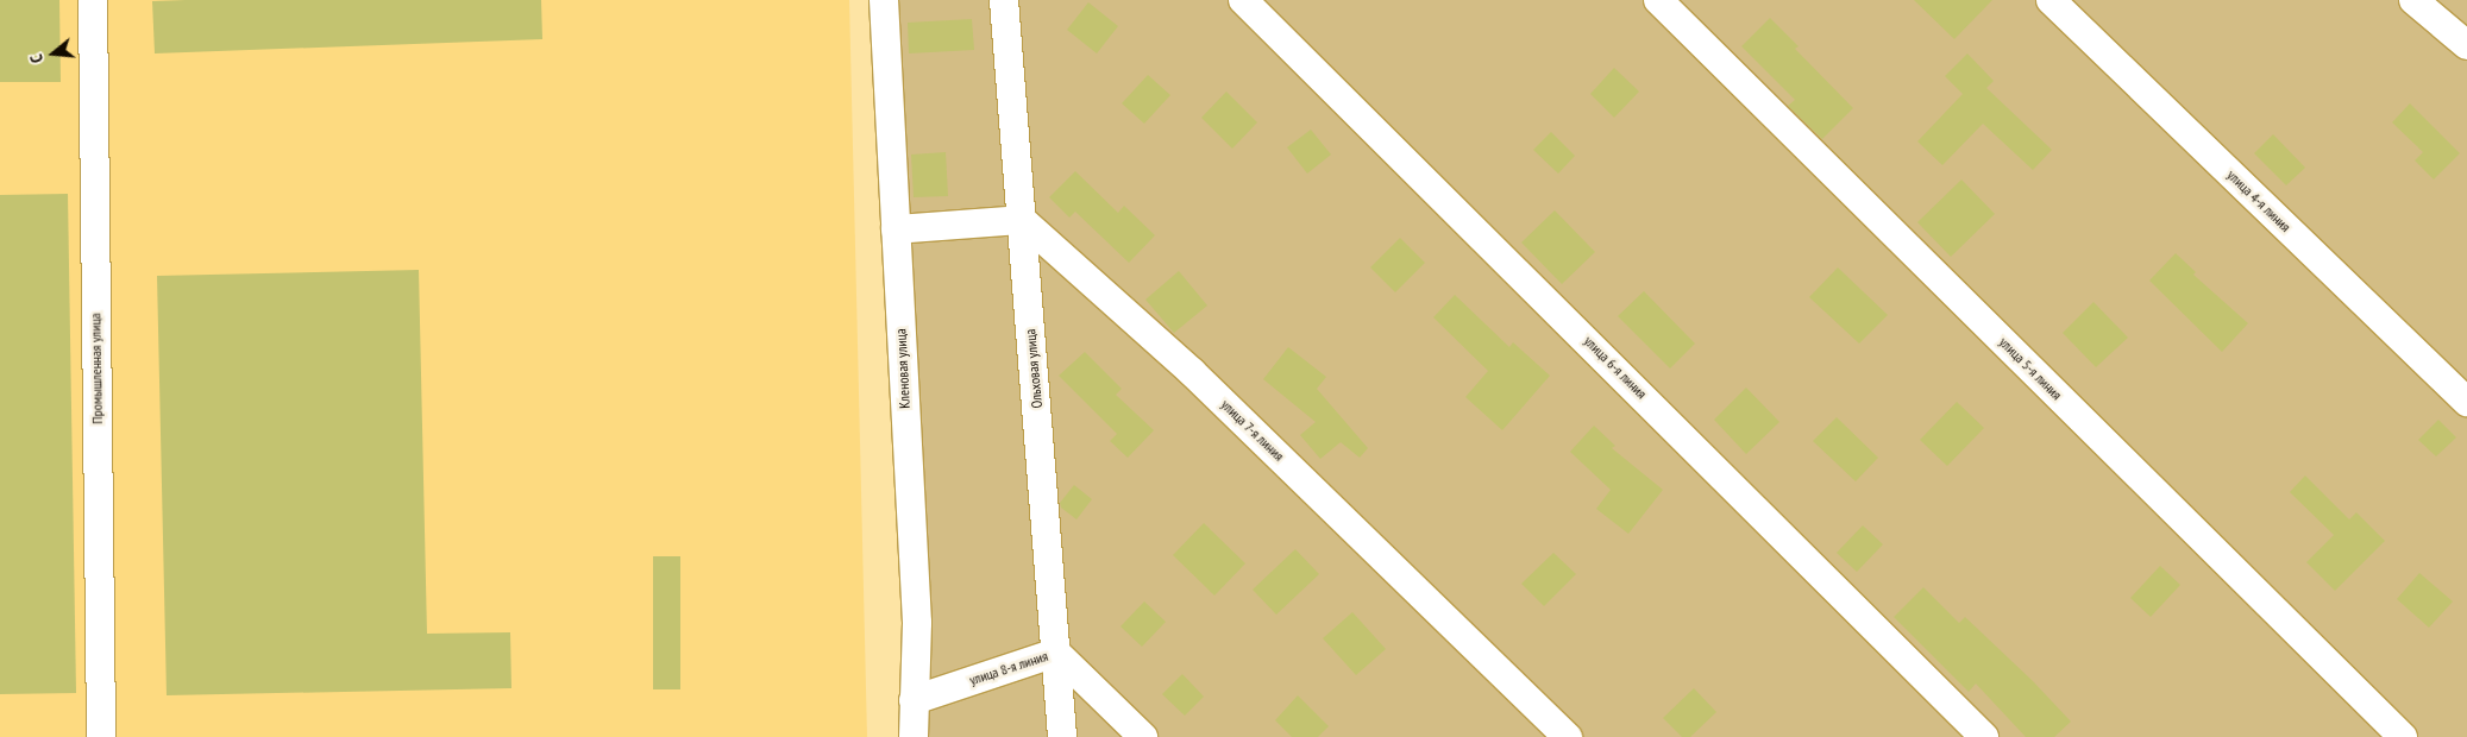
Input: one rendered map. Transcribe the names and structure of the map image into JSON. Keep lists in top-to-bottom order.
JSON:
{
  "streets": {
    "street": [
      "улица 4-я линия",
      "улица 6-я линия",
      "Промышленная улица",
      "Кленовая улица",
      "Ольховая улица",
      "улица 5-я линия",
      "улица 7-я линия",
      "улица 8-я линия"
    ]
  },
  "crossings": [
    ["Кленовая улица", "улица 8-я линия"],
    ["Ольховая улица", "улица 7-я линия"],
    ["Ольховая улица", "улица 8-я линия"]
  ],
  "north": "left"
}
